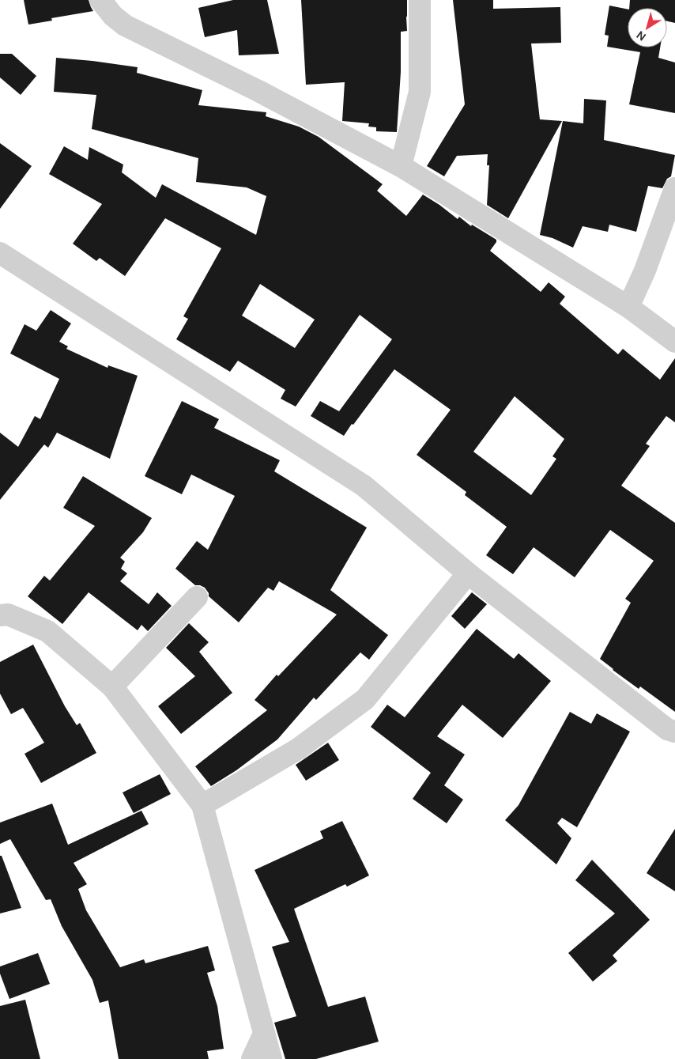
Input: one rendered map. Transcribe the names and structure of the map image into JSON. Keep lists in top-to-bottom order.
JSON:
{
  "north": "bottom left"
}
